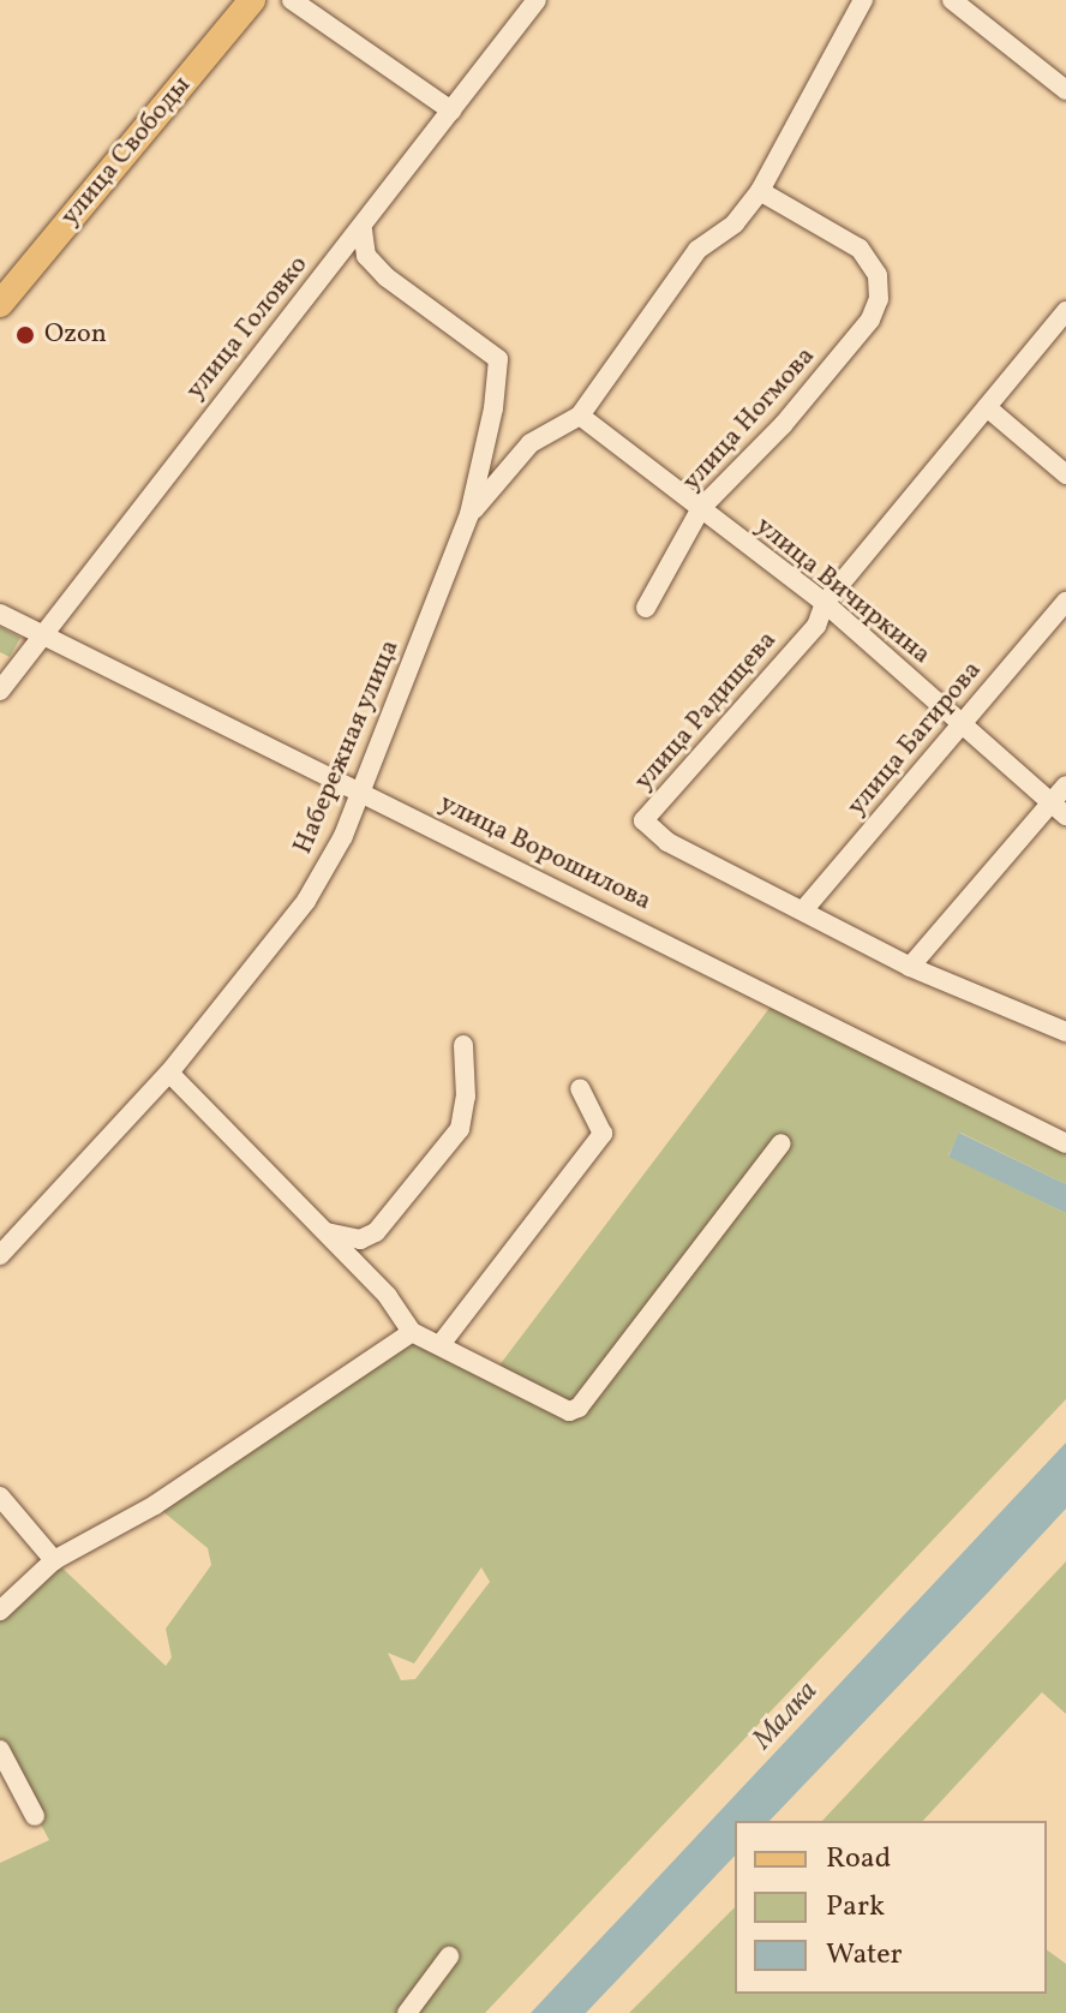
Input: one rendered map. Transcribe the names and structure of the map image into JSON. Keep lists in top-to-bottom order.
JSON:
{
  "streets": {
    "main road": ["улица Свободы"],
    "street": [
      "улица Головко",
      "улица Ногмова",
      "улица Вичиркина",
      "улица Радищева",
      "улица Багирова",
      "Набережная улица",
      "улица Ворошилова"
    ]
  },
  "crossings": [
    ["улица Головко", "Набережная улица"],
    ["улица Головко", "улица Ворошилова"],
    ["улица Ногмова", "улица Вичиркина"],
    ["улица Ногмова", "Набережная улица"],
    ["улица Вичиркина", "улица Радищева"],
    ["улица Вичиркина", "улица Багирова"],
    ["улица Вичиркина", "Набережная улица"],
    ["улица Радищева", "улица Багирова"],
    ["Набережная улица", "улица Ворошилова"]
  ],
  "water": ["Малка"],
  "places": ["Ozon"],
  "legend": ["Road", "Park", "Water"]
}
